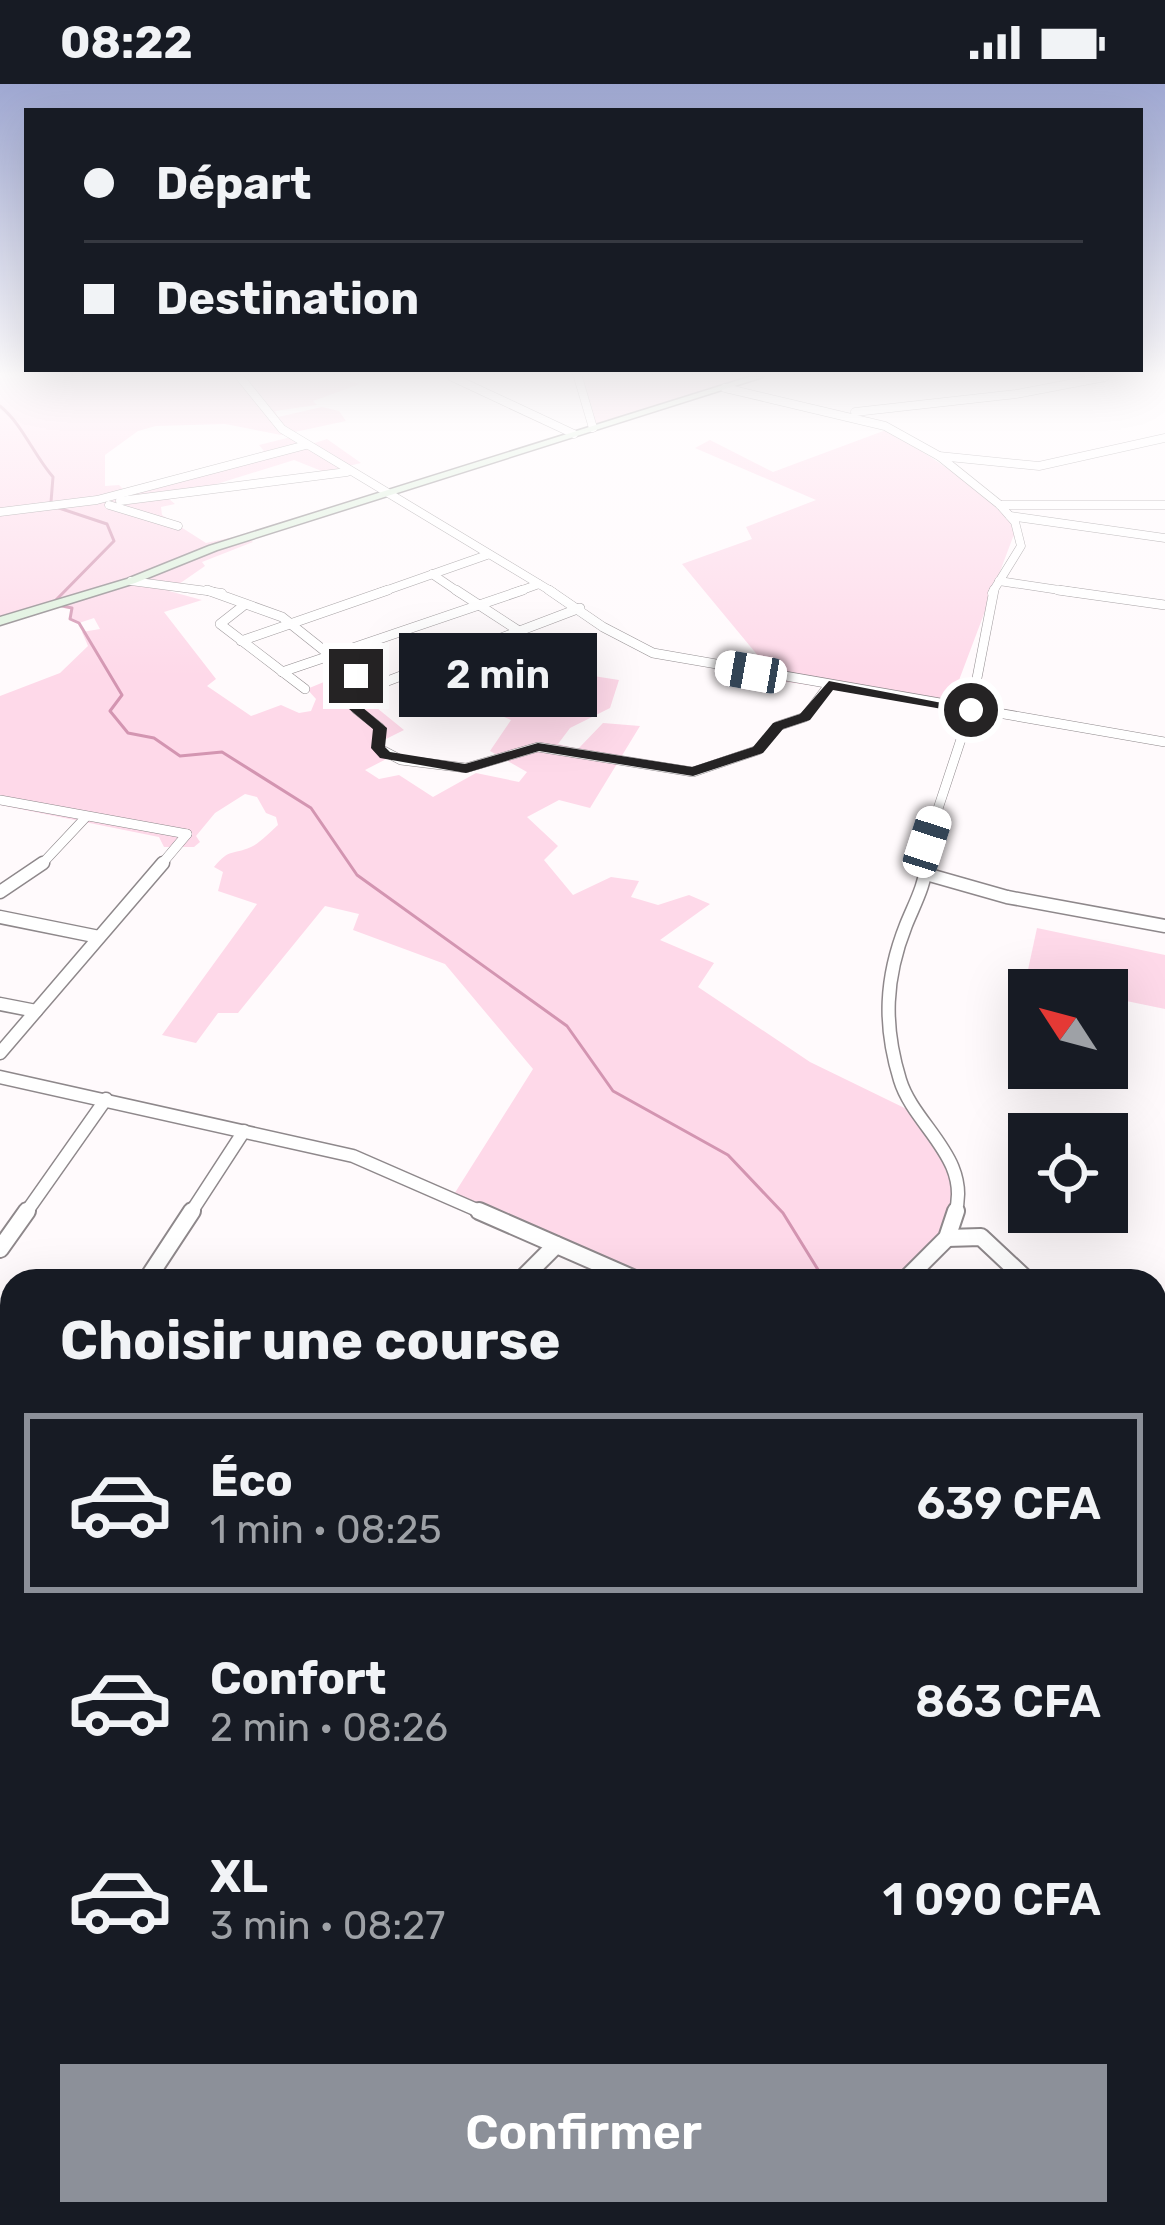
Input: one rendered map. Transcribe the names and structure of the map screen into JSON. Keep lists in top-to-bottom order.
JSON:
{
  "north": "top left",
  "page": {
    "status": "08:22",
    "banner": ["Départ", "Destination"],
    "bubble": "2 min",
    "heading": "Choisir une course",
    "list": [
      {
        "name": "Éco",
        "note": "1 min · 08:25",
        "value": "639 CFA"
      },
      {
        "name": "Confort",
        "note": "2 min · 08:26",
        "value": "863 CFA"
      },
      {
        "name": "XL",
        "note": "3 min · 08:27",
        "value": "1 090 CFA"
      }
    ],
    "buttons": "Confirmer"
  }
}
